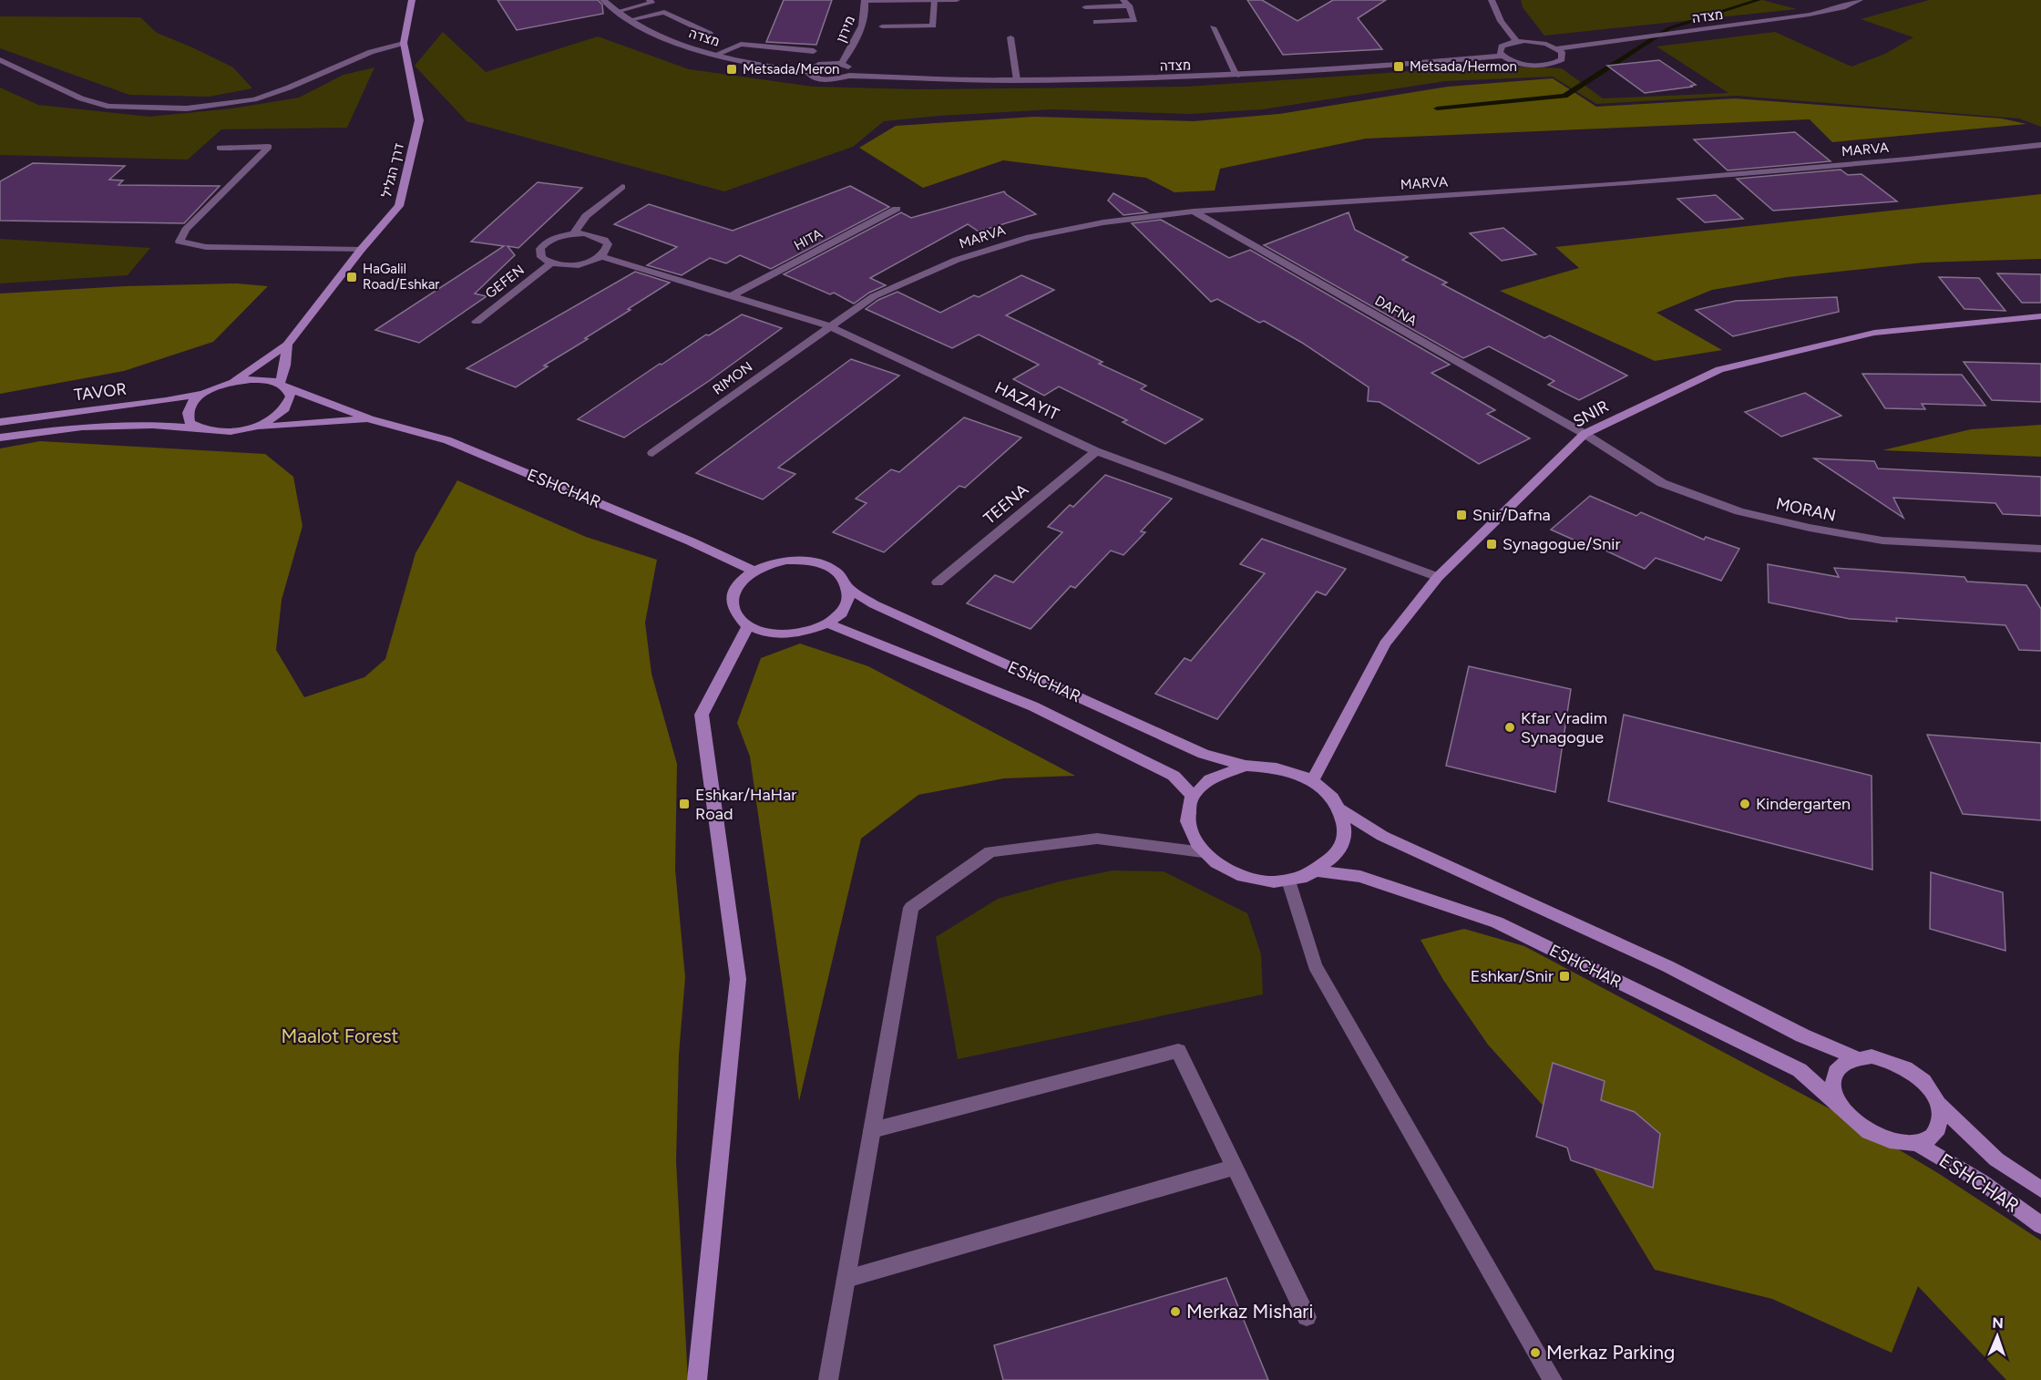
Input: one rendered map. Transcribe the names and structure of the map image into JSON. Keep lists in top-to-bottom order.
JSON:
{
  "streets": {
    "street": [
      "מצדה",
      "מירון",
      "MARVA",
      "דרך הגליל",
      "HITA",
      "GEFEN",
      "DAFNA",
      "RIMON",
      "TAVOR",
      "HAZAYIT",
      "SNIR",
      "ESHCHAR",
      "TEENA",
      "MORAN"
    ]
  },
  "crossings": [
    ["MARVA", "DAFNA"],
    ["MARVA", "RIMON"],
    ["MARVA", "HAZAYIT"],
    ["דרך הגליל", "TAVOR"],
    ["דרך הגליל", "ESHCHAR"],
    ["HITA", "HAZAYIT"],
    ["DAFNA", "SNIR"],
    ["DAFNA", "MORAN"],
    ["RIMON", "HAZAYIT"],
    ["TAVOR", "ESHCHAR"],
    ["HAZAYIT", "SNIR"],
    ["HAZAYIT", "TEENA"],
    ["SNIR", "ESHCHAR"],
    ["SNIR", "MORAN"]
  ],
  "parks": ["Maalot Forest"],
  "places": {
    "transit": [
      "Metsada/Hermon",
      "Metsada/Meron",
      "HaGalil Road/Eshkar",
      "Snir/Dafna",
      "Synagogue/Snir",
      "Eshkar/HaHar Road",
      "Eshkar/Snir"
    ],
    "other": [
      "Kfar Vradim Synagogue",
      "Kindergarten",
      "Merkaz Mishari",
      "Merkaz Parking"
    ]
  },
  "north": "top"
}
